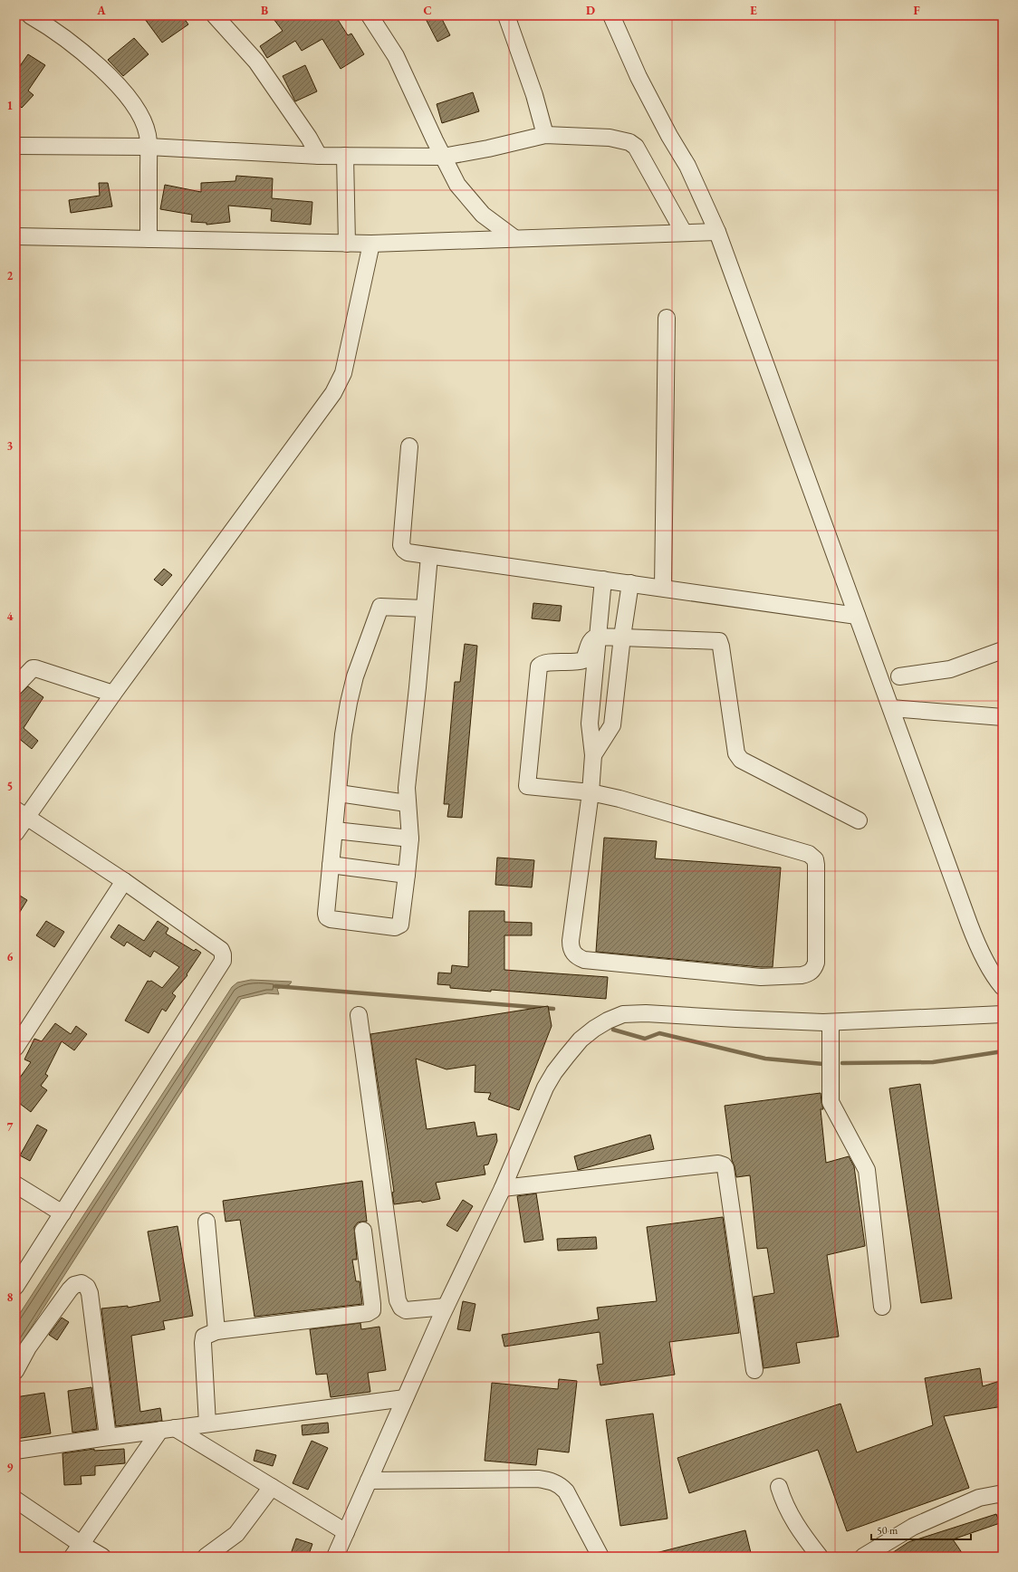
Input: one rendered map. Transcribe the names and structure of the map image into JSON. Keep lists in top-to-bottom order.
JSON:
{
  "scale_bar": "50 m",
  "grid": {
    "columns": [
      "A",
      "B",
      "C",
      "D",
      "E",
      "F"
    ],
    "rows": [
      "1",
      "2",
      "3",
      "4",
      "5",
      "6",
      "7",
      "8",
      "9"
    ]
  }
}
